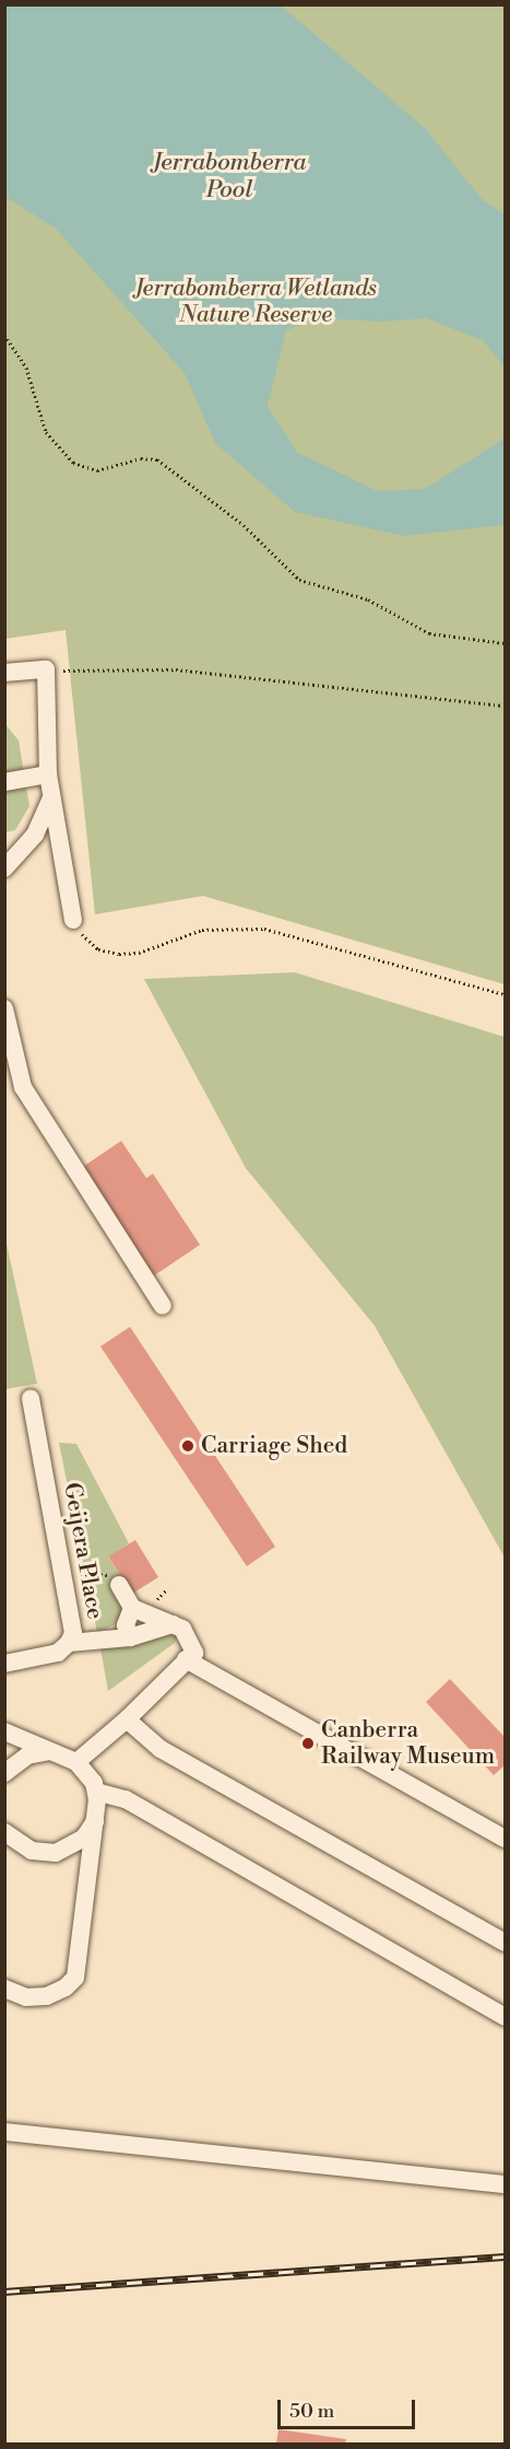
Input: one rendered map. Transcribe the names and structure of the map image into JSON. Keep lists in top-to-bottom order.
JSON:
{
  "streets": {
    "street": ["Geijera Place"]
  },
  "water": ["Jerrabomberra Pool"],
  "parks": ["Jerrabomberra Wetlands Nature Reserve"],
  "places": ["Carriage Shed", "Canberra Railway Museum"],
  "scale_bar": "50 m"
}
